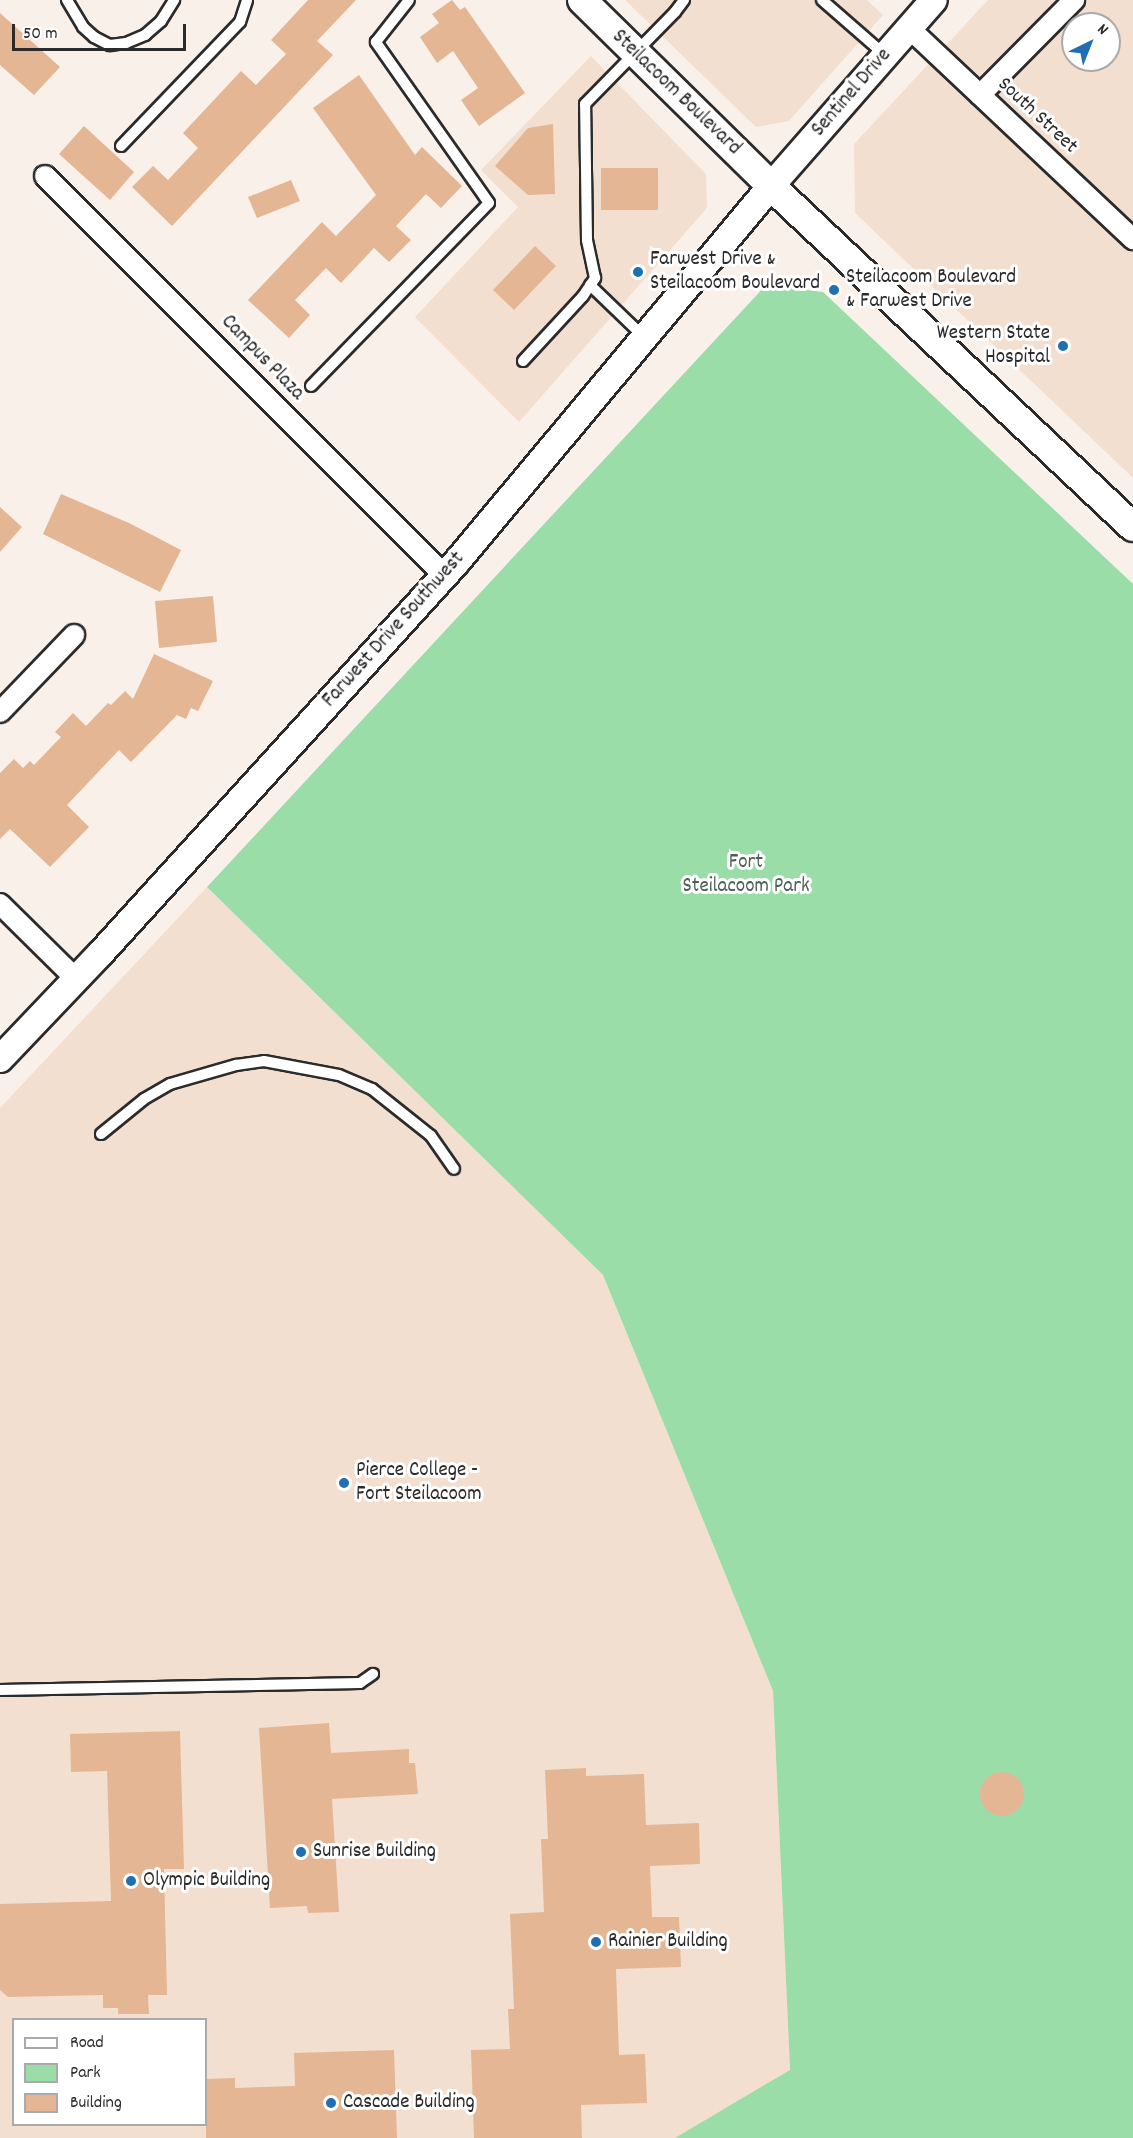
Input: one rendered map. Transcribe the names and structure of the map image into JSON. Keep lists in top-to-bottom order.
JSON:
{
  "streets": {
    "main road": ["Steilacoom Boulevard"],
    "street": [
      "Sentinel Drive",
      "South Street",
      "Campus Plaza",
      "Farwest Drive Southwest"
    ]
  },
  "crossings": [
    ["Steilacoom Boulevard", "Sentinel Drive"],
    ["Steilacoom Boulevard", "Farwest Drive Southwest"],
    ["Sentinel Drive", "South Street"],
    ["Sentinel Drive", "Farwest Drive Southwest"],
    ["Campus Plaza", "Farwest Drive Southwest"]
  ],
  "parks": ["Fort Steilacoom Park"],
  "places": [
    "Farwest Drive & Steilacoom Boulevard",
    "Steilacoom Boulevard & Farwest Drive",
    "Western State Hospital",
    "Pierce College - Fort Steilacoom",
    "Sunrise Building",
    "Olympic Building",
    "Rainier Building",
    "Cascade Building"
  ],
  "legend": ["Road", "Park", "Building"],
  "scale_bar": "50 m",
  "north": "top right"
}
